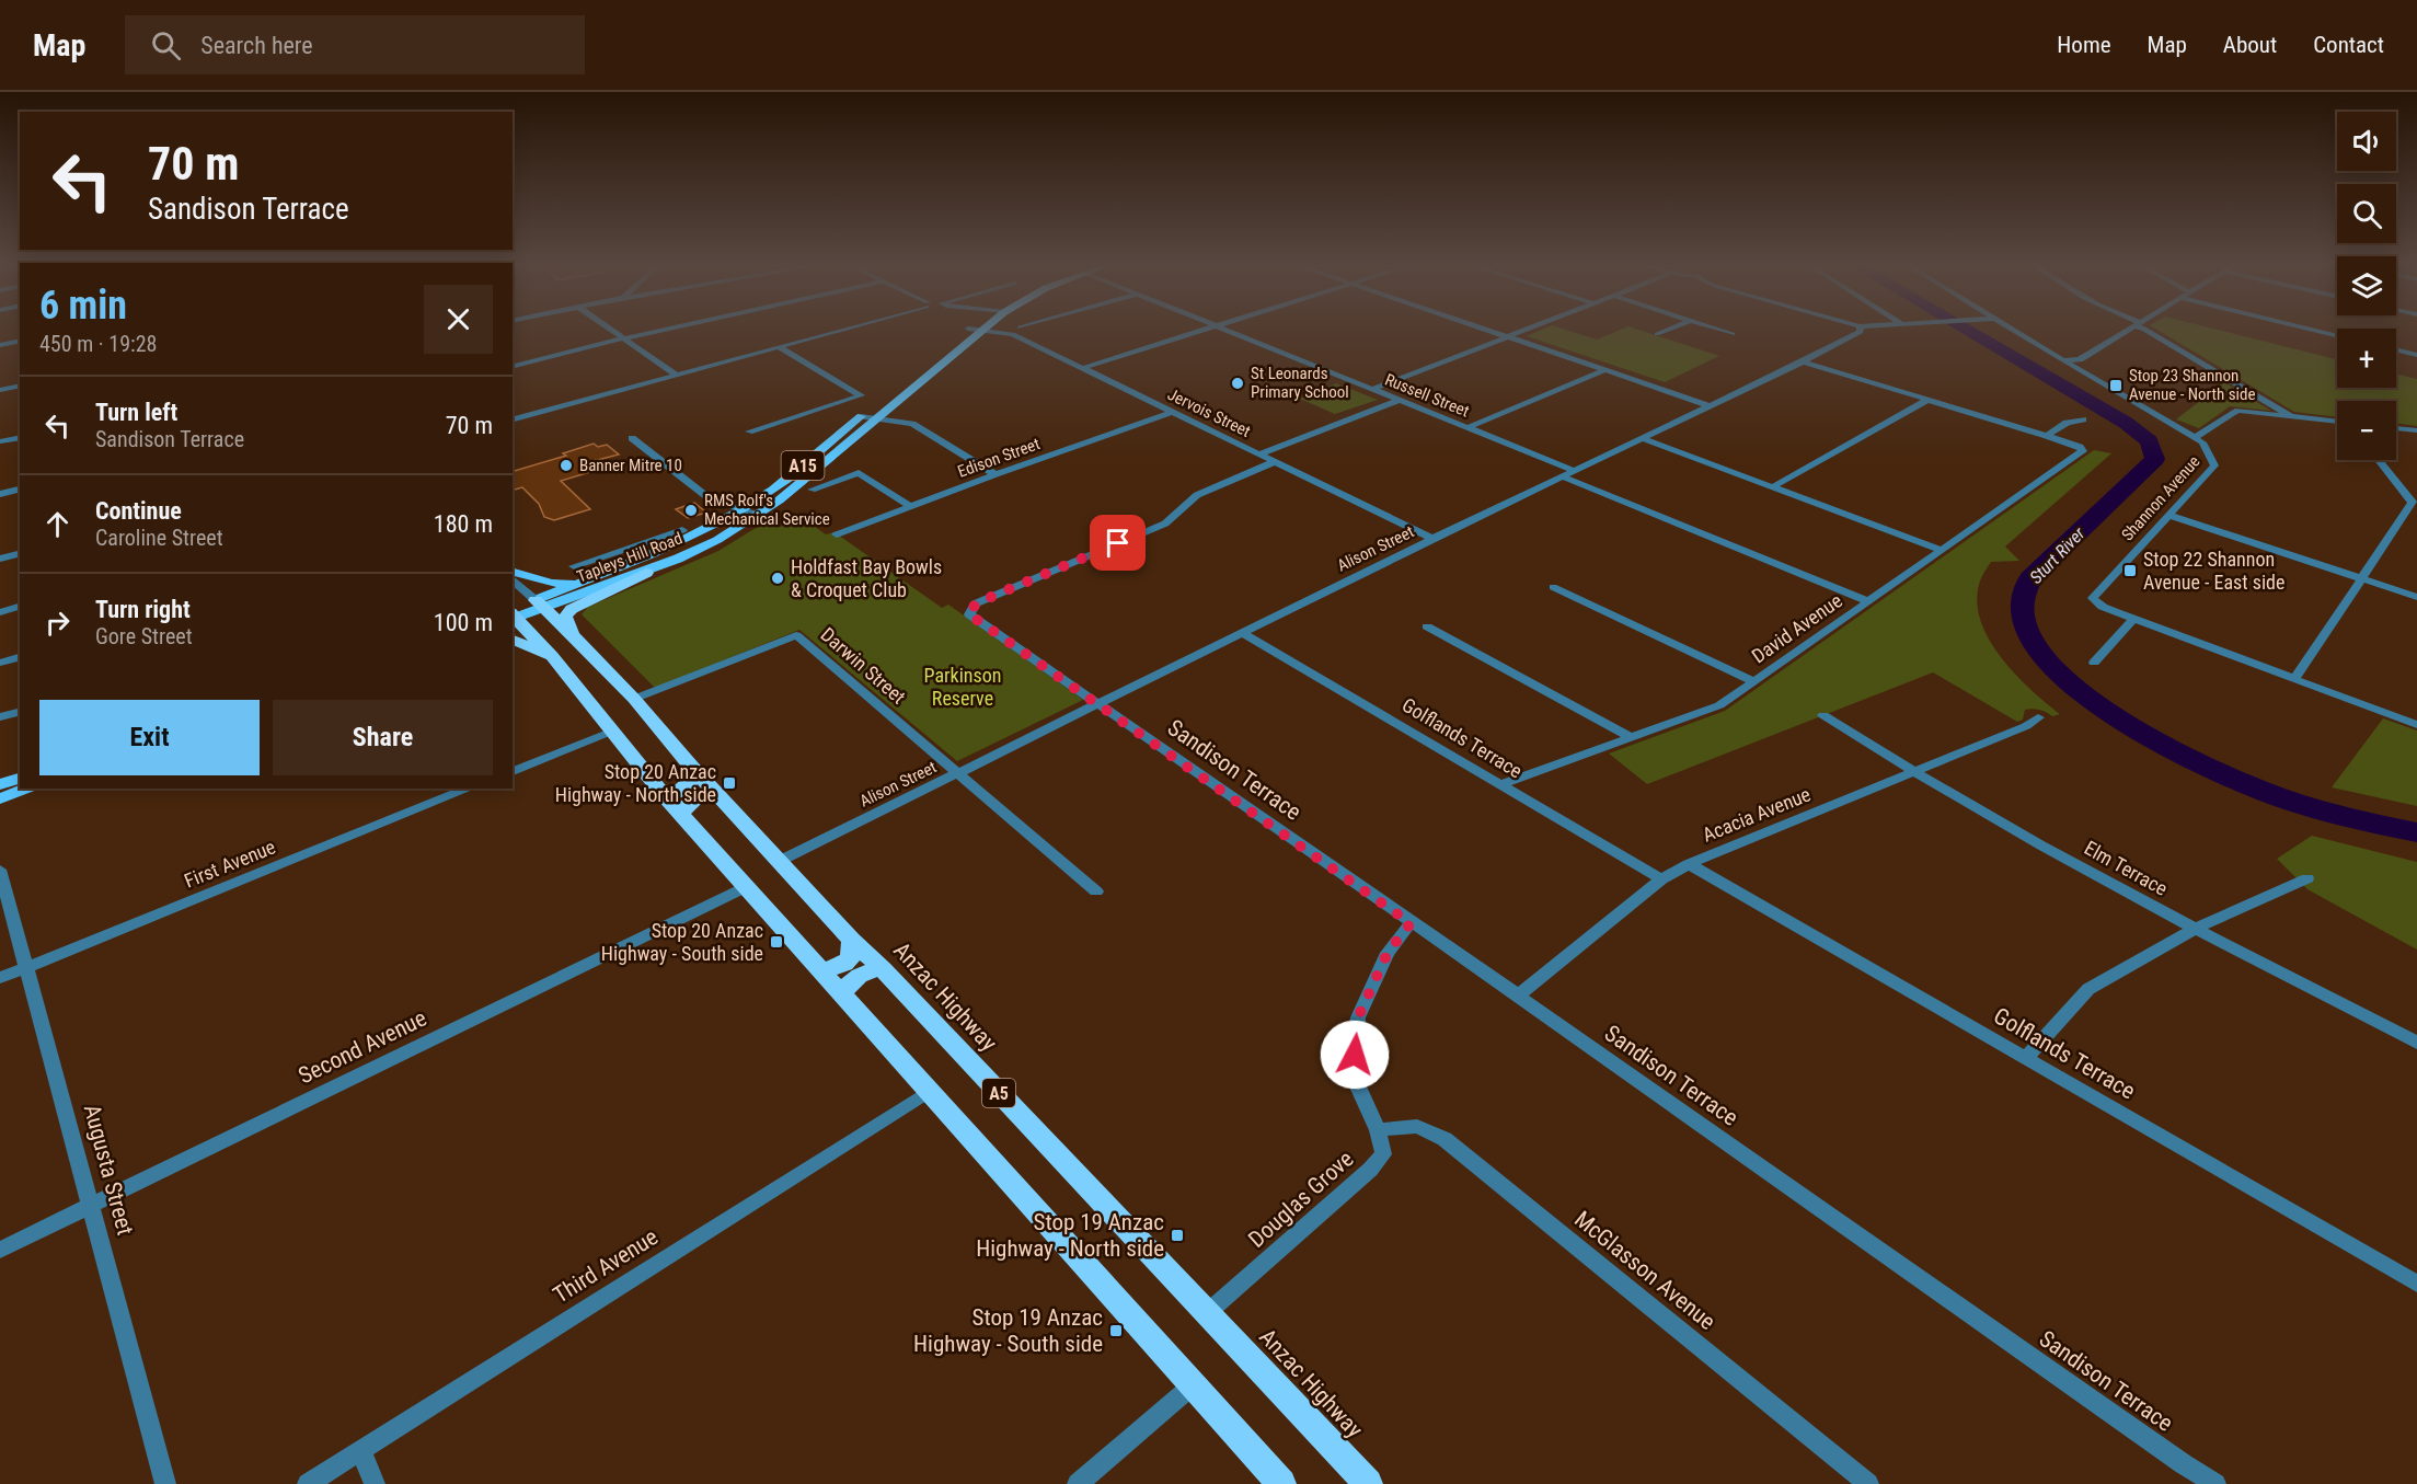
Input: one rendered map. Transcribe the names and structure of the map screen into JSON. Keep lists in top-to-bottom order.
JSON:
{
  "streets": {
    "highway": ["Anzac Highway", "A5"],
    "main road": ["A15", "Tapleys Hill Road"],
    "street": [
      "Russell Street",
      "Jervois Street",
      "Edison Street",
      "Shannon Avenue",
      "Alison Street",
      "David Avenue",
      "Darwin Street",
      "Golflands Terrace",
      "Sandison Terrace",
      "Acacia Avenue",
      "First Avenue",
      "Elm Terrace",
      "Second Avenue",
      "Augusta Street",
      "Douglas Grove",
      "Third Avenue",
      "McGlasson Avenue"
    ]
  },
  "crossings": [
    ["Russell Street", "Alison Street"],
    ["Jervois Street", "Edison Street"],
    ["Jervois Street", "Alison Street"],
    ["Jervois Street", "Sandison Terrace"],
    ["A15", "Tapleys Hill Road"],
    ["A15", "Anzac Highway"],
    ["A15", "A5"],
    ["Alison Street", "Darwin Street"],
    ["Alison Street", "Golflands Terrace"],
    ["Alison Street", "Sandison Terrace"],
    ["Alison Street", "Anzac Highway"],
    ["Tapleys Hill Road", "Anzac Highway"],
    ["David Avenue", "Golflands Terrace"],
    ["Darwin Street", "Anzac Highway"],
    ["Golflands Terrace", "Acacia Avenue"],
    ["Sandison Terrace", "Acacia Avenue"],
    ["Sandison Terrace", "Douglas Grove"],
    ["Acacia Avenue", "Elm Terrace"],
    ["First Avenue", "Augusta Street"],
    ["Anzac Highway", "Douglas Grove"],
    ["Second Avenue", "A5"],
    ["Second Avenue", "Augusta Street"],
    ["A5", "Third Avenue"],
    ["Douglas Grove", "McGlasson Avenue"]
  ],
  "water": ["Sturt River"],
  "parks": ["Parkinson Reserve"],
  "places": {
    "other": [
      "St Leonards Primary School",
      "Banner Mitre 10",
      "RMS Rolf's Mechanical Service",
      "Holdfast Bay Bowls & Croquet Club"
    ],
    "transit": [
      "Stop 23 Shannon Avenue - North side",
      "Stop 22 Shannon Avenue - East side",
      "Stop 20 Anzac Highway - North side",
      "Stop 20 Anzac Highway - South side",
      "Stop 19 Anzac Highway - North side",
      "Stop 19 Anzac Highway - South side"
    ]
  },
  "page": {
    "header": "Map",
    "search": "Search here",
    "nav": [
      "Home",
      "Map",
      "About",
      "Contact"
    ],
    "map_buttons": ["+", "−"],
    "turn": ["70 m", "Sandison Terrace"],
    "heading": ["6 min", "450 m · 19:28"],
    "list": [
      {
        "name": "Turn left",
        "note": "Sandison Terrace",
        "value": "70 m"
      },
      {
        "name": "Continue",
        "note": "Caroline Street",
        "value": "180 m"
      },
      {
        "name": "Turn right",
        "note": "Gore Street",
        "value": "100 m"
      }
    ],
    "buttons": ["Exit", "Share"]
  }
}
